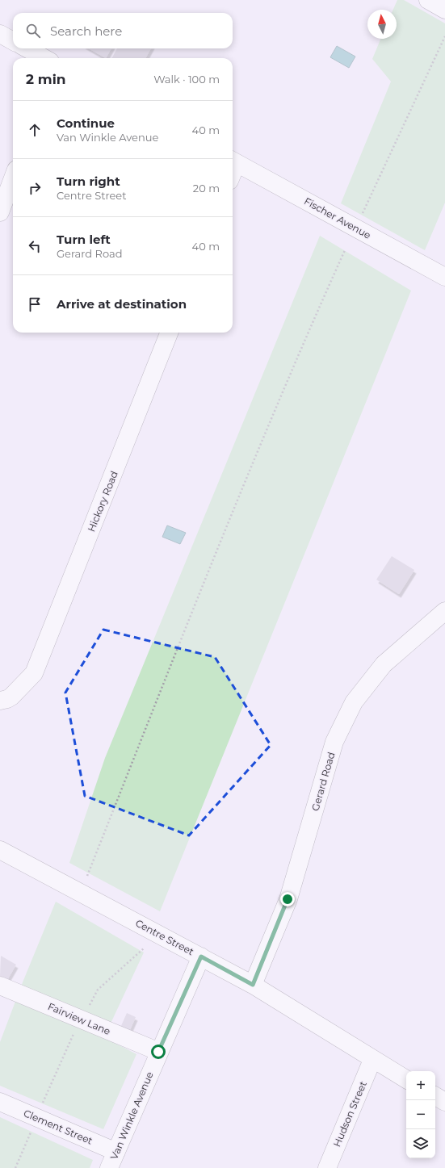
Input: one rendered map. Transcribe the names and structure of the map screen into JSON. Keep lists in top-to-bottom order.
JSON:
{
  "streets": {
    "street": [
      "Fischer Avenue",
      "Hickory Road",
      "Gerard Road",
      "Centre Street",
      "Fairview Lane",
      "Hudson Street",
      "Van Winkle Avenue",
      "Clement Street"
    ]
  },
  "crossings": [
    ["Gerard Road", "Centre Street"],
    ["Centre Street", "Hudson Street"],
    ["Centre Street", "Van Winkle Avenue"],
    ["Fairview Lane", "Van Winkle Avenue"],
    ["Van Winkle Avenue", "Clement Street"]
  ],
  "north": "top",
  "page": {
    "search": "Search here",
    "heading": ["2 min", "Walk · 100 m"],
    "list": [
      ["Continue", "Van Winkle Avenue", "40 m"],
      ["Turn right", "Centre Street", "20 m"],
      ["Turn left", "Gerard Road", "40 m"],
      "Arrive at destination"
    ],
    "map_buttons": ["+", "−"]
  }
}
